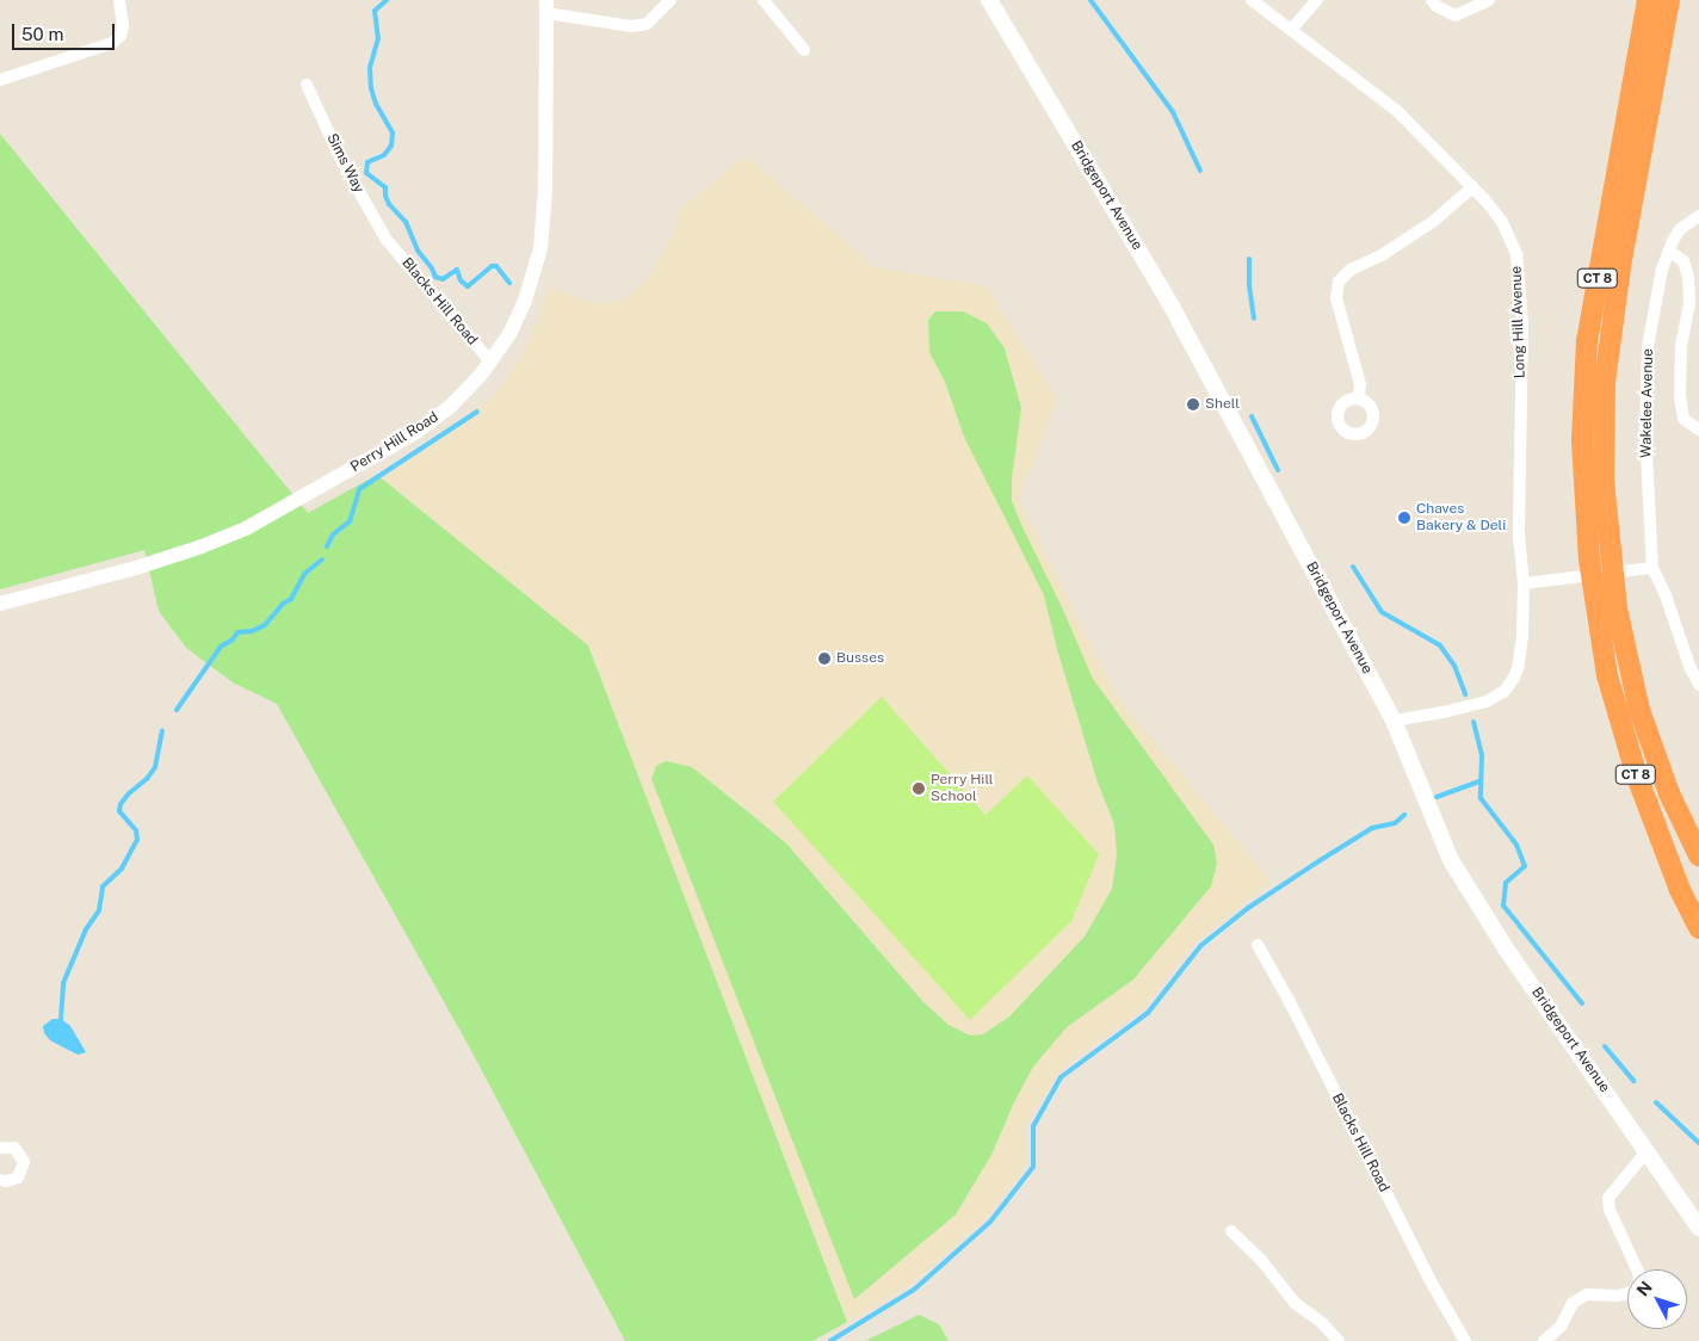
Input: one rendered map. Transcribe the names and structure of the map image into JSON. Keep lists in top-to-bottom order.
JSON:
{
  "streets": {
    "highway": ["CT 8"],
    "main road": ["Bridgeport Avenue"],
    "street": [
      "Sims Way",
      "Blacks Hill Road",
      "Long Hill Avenue",
      "Wakelee Avenue",
      "Perry Hill Road"
    ]
  },
  "crossings": [
    ["Sims Way", "Blacks Hill Road"],
    ["Bridgeport Avenue", "Long Hill Avenue"],
    ["Blacks Hill Road", "Perry Hill Road"]
  ],
  "places": [
    "Shell",
    "Chaves Bakery & Deli",
    "Busses",
    "Perry Hill School"
  ],
  "scale_bar": "50 m",
  "north": "top left"
}
